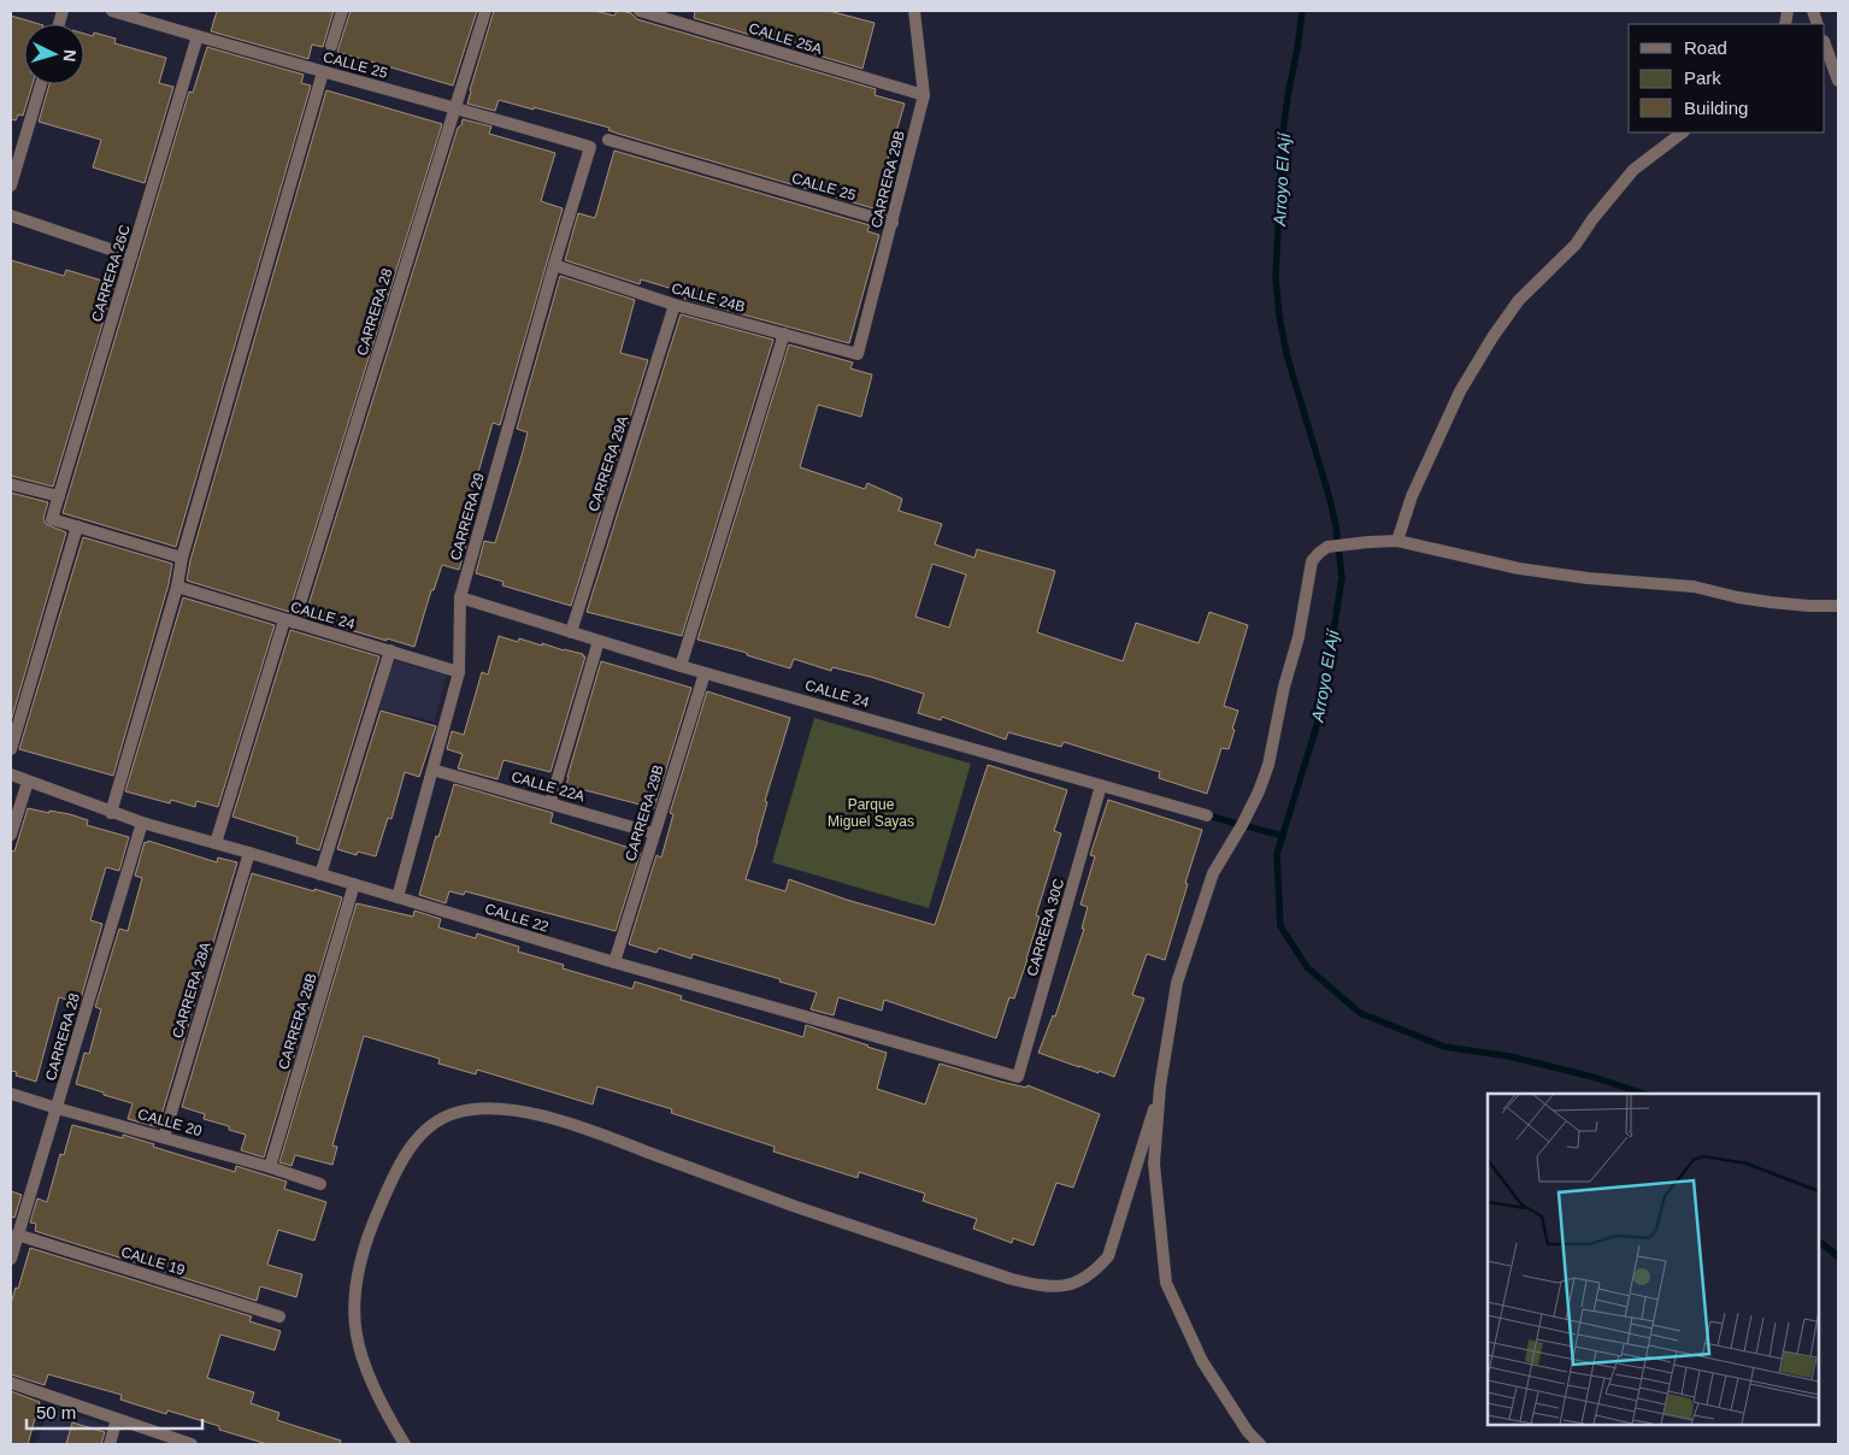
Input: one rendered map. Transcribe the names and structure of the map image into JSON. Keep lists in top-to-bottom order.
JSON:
{
  "streets": {
    "street": [
      "CALLE 25A",
      "CALLE 25",
      "CARRERA 29B",
      "CARRERA 26C",
      "CALLE 24B",
      "CARRERA 28",
      "CARRERA 29A",
      "CARRERA 29",
      "CALLE 24",
      "CALLE 22A",
      "CALLE 22",
      "CARRERA 30C",
      "CARRERA 28A",
      "CARRERA 28B",
      "CALLE 20",
      "CALLE 19"
    ]
  },
  "crossings": [
    ["CALLE 25A", "CARRERA 29B"],
    ["CALLE 25", "CARRERA 29B"],
    ["CALLE 25", "CARRERA 26C"],
    ["CALLE 25", "CARRERA 28"],
    ["CALLE 25", "CARRERA 29"],
    ["CARRERA 29B", "CALLE 24B"],
    ["CARRERA 29B", "CALLE 24"],
    ["CARRERA 29B", "CALLE 22A"],
    ["CARRERA 29B", "CALLE 22"],
    ["CALLE 24B", "CARRERA 29A"],
    ["CALLE 24B", "CARRERA 29"],
    ["CARRERA 28", "CALLE 24"],
    ["CARRERA 28", "CALLE 22"],
    ["CARRERA 28", "CALLE 20"],
    ["CARRERA 28", "CALLE 19"],
    ["CARRERA 29A", "CALLE 24"],
    ["CARRERA 29", "CALLE 24"],
    ["CARRERA 29", "CALLE 22A"],
    ["CARRERA 29", "CALLE 22"],
    ["CALLE 24", "CARRERA 30C"],
    ["CALLE 22", "CARRERA 30C"],
    ["CALLE 22", "CARRERA 28A"],
    ["CALLE 22", "CARRERA 28B"],
    ["CARRERA 28A", "CALLE 20"],
    ["CARRERA 28B", "CALLE 20"]
  ],
  "water": ["Arroyo El Ají"],
  "parks": ["Parque Miguel Sayas"],
  "legend": ["Road", "Park", "Building"],
  "scale_bar": "50 m",
  "north": "right"
}
